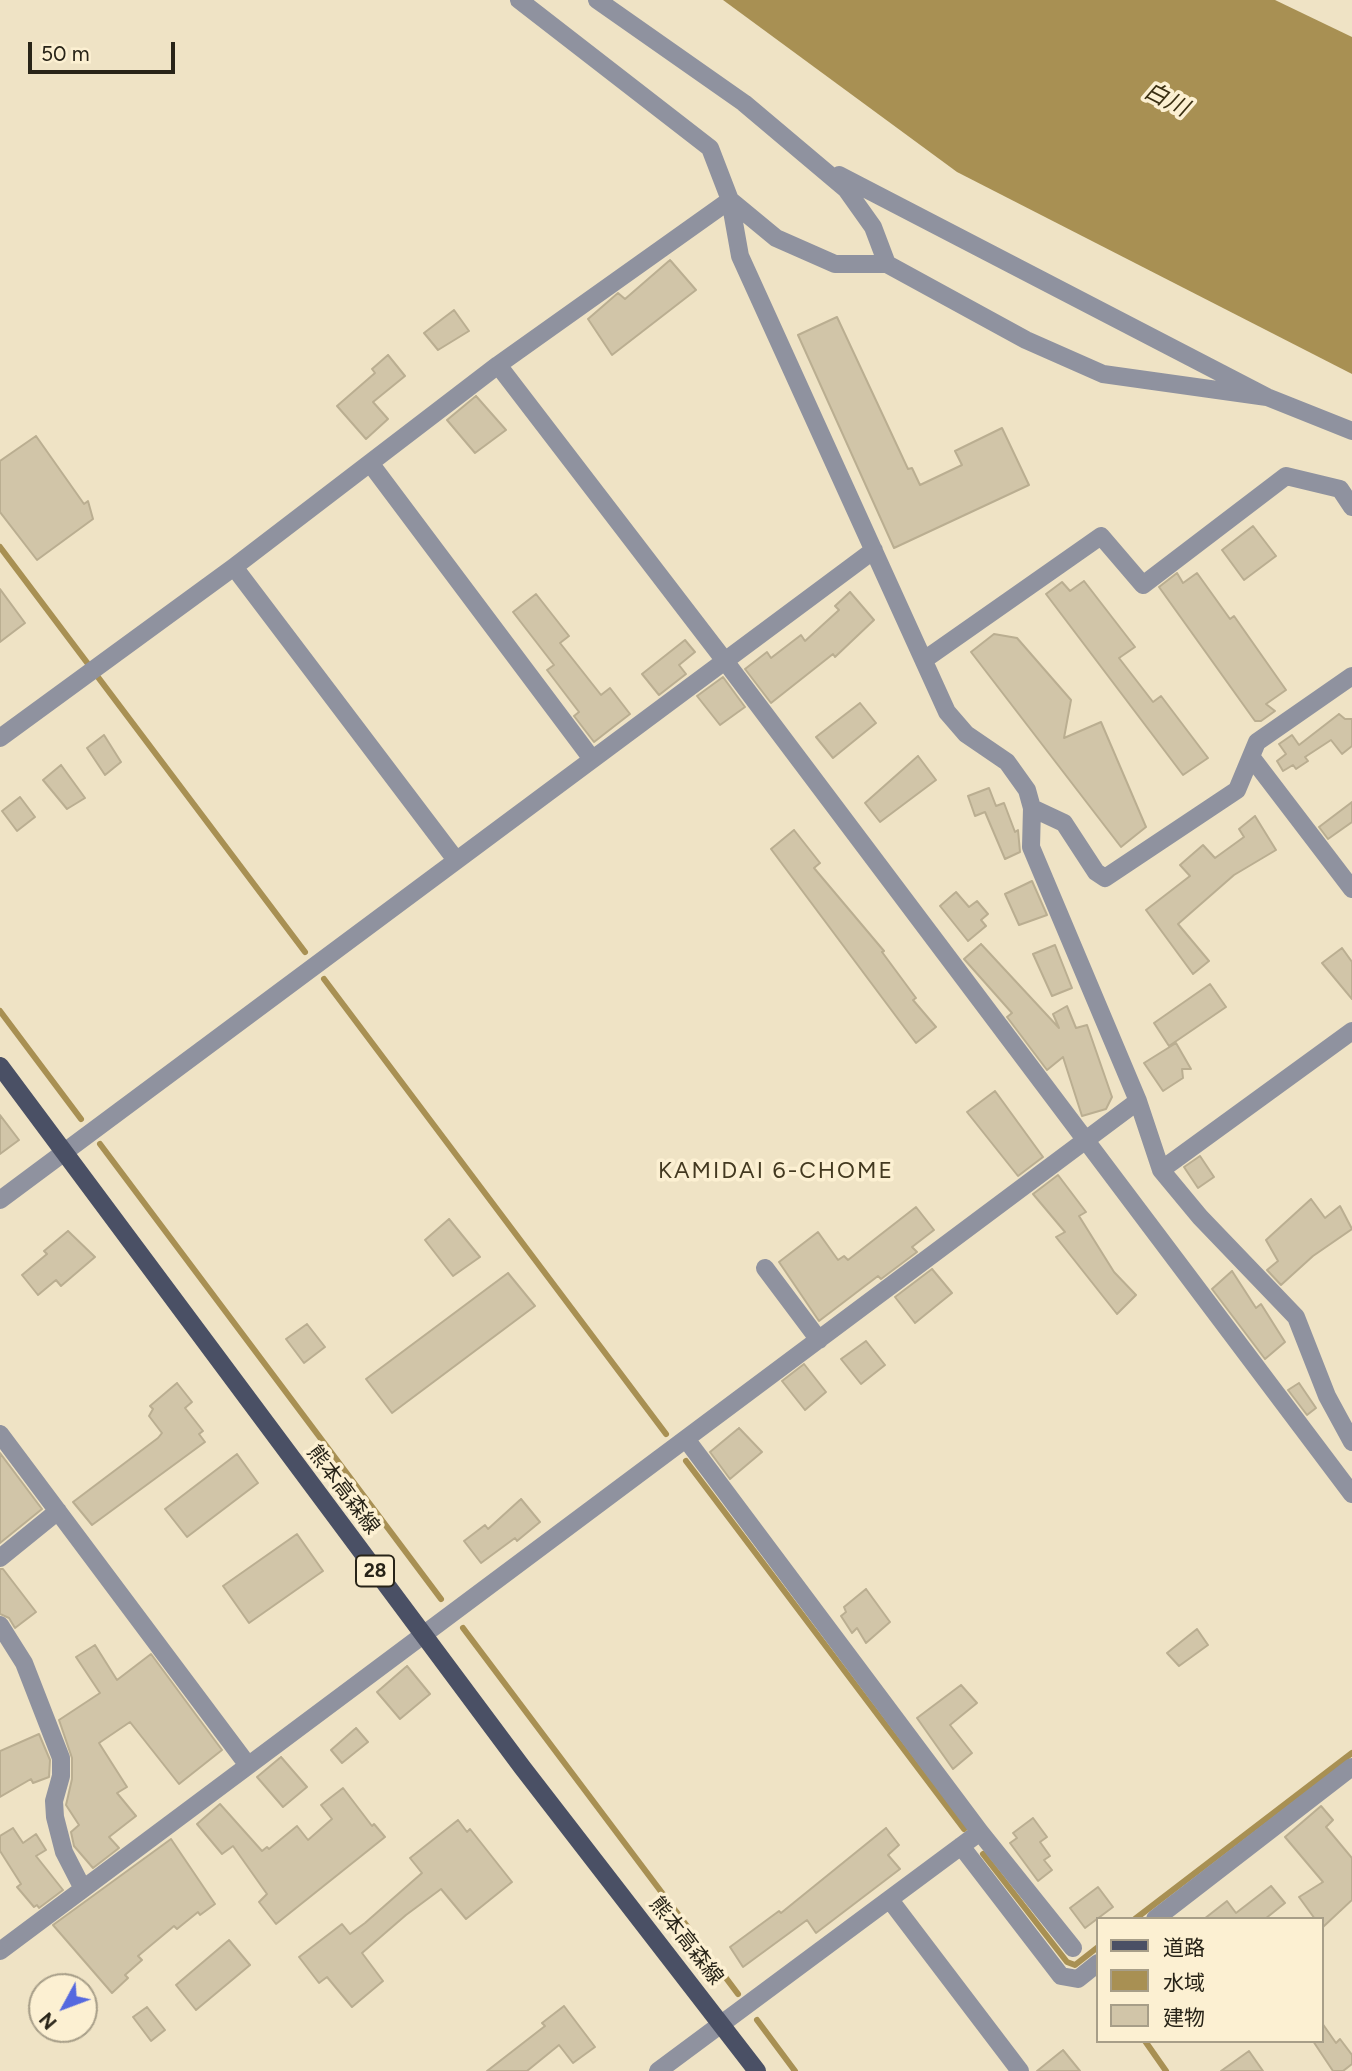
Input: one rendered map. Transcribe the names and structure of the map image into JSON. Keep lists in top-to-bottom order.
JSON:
{
  "streets": {
    "main road": ["熊本高森線", "28"]
  },
  "districts": ["KAMIDAI 6-CHOME"],
  "water": ["白川"],
  "legend": ["道路", "水域", "建物"],
  "scale_bar": "50 m",
  "north": "bottom left"
}
